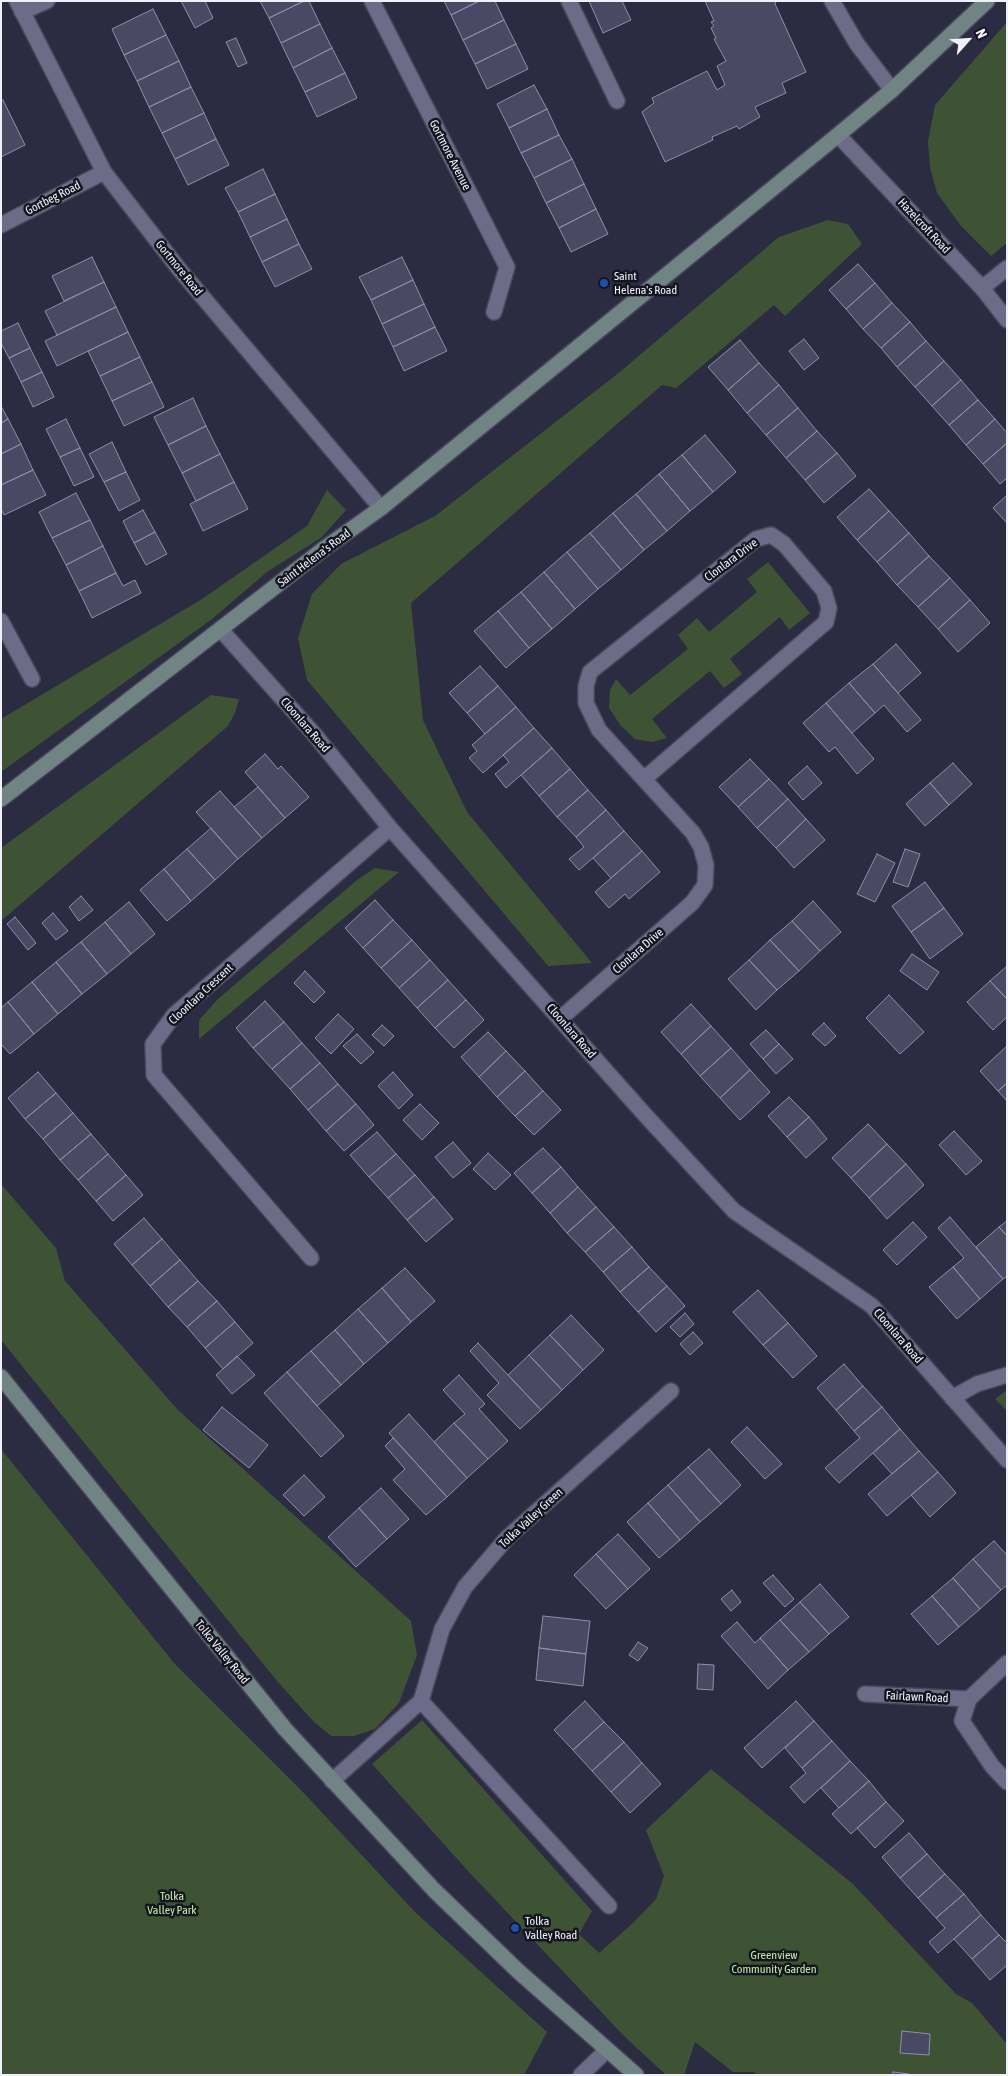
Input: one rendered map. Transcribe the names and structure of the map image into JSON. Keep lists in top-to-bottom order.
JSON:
{
  "streets": {
    "street": [
      "Gortmore Avenue",
      "Gortbeg Road",
      "Hazelcroft Road",
      "Gortmore Road",
      "Saint Helena's Road",
      "Clonlara Drive",
      "Cloonlara Road",
      "Cloonlara Crescent",
      "Tolka Valley Green",
      "Tolka Valley Road",
      "Fairlawn Road"
    ]
  },
  "crossings": [
    ["Gortbeg Road", "Gortmore Road"],
    ["Hazelcroft Road", "Saint Helena's Road"],
    ["Gortmore Road", "Saint Helena's Road"],
    ["Saint Helena's Road", "Cloonlara Road"],
    ["Clonlara Drive", "Cloonlara Road"],
    ["Cloonlara Road", "Cloonlara Crescent"]
  ],
  "parks": ["Tolka Valley Park", "Greenview Community Garden"],
  "places": ["Saint Helena's Road", "Tolka Valley Road"],
  "north": "top right"
}
